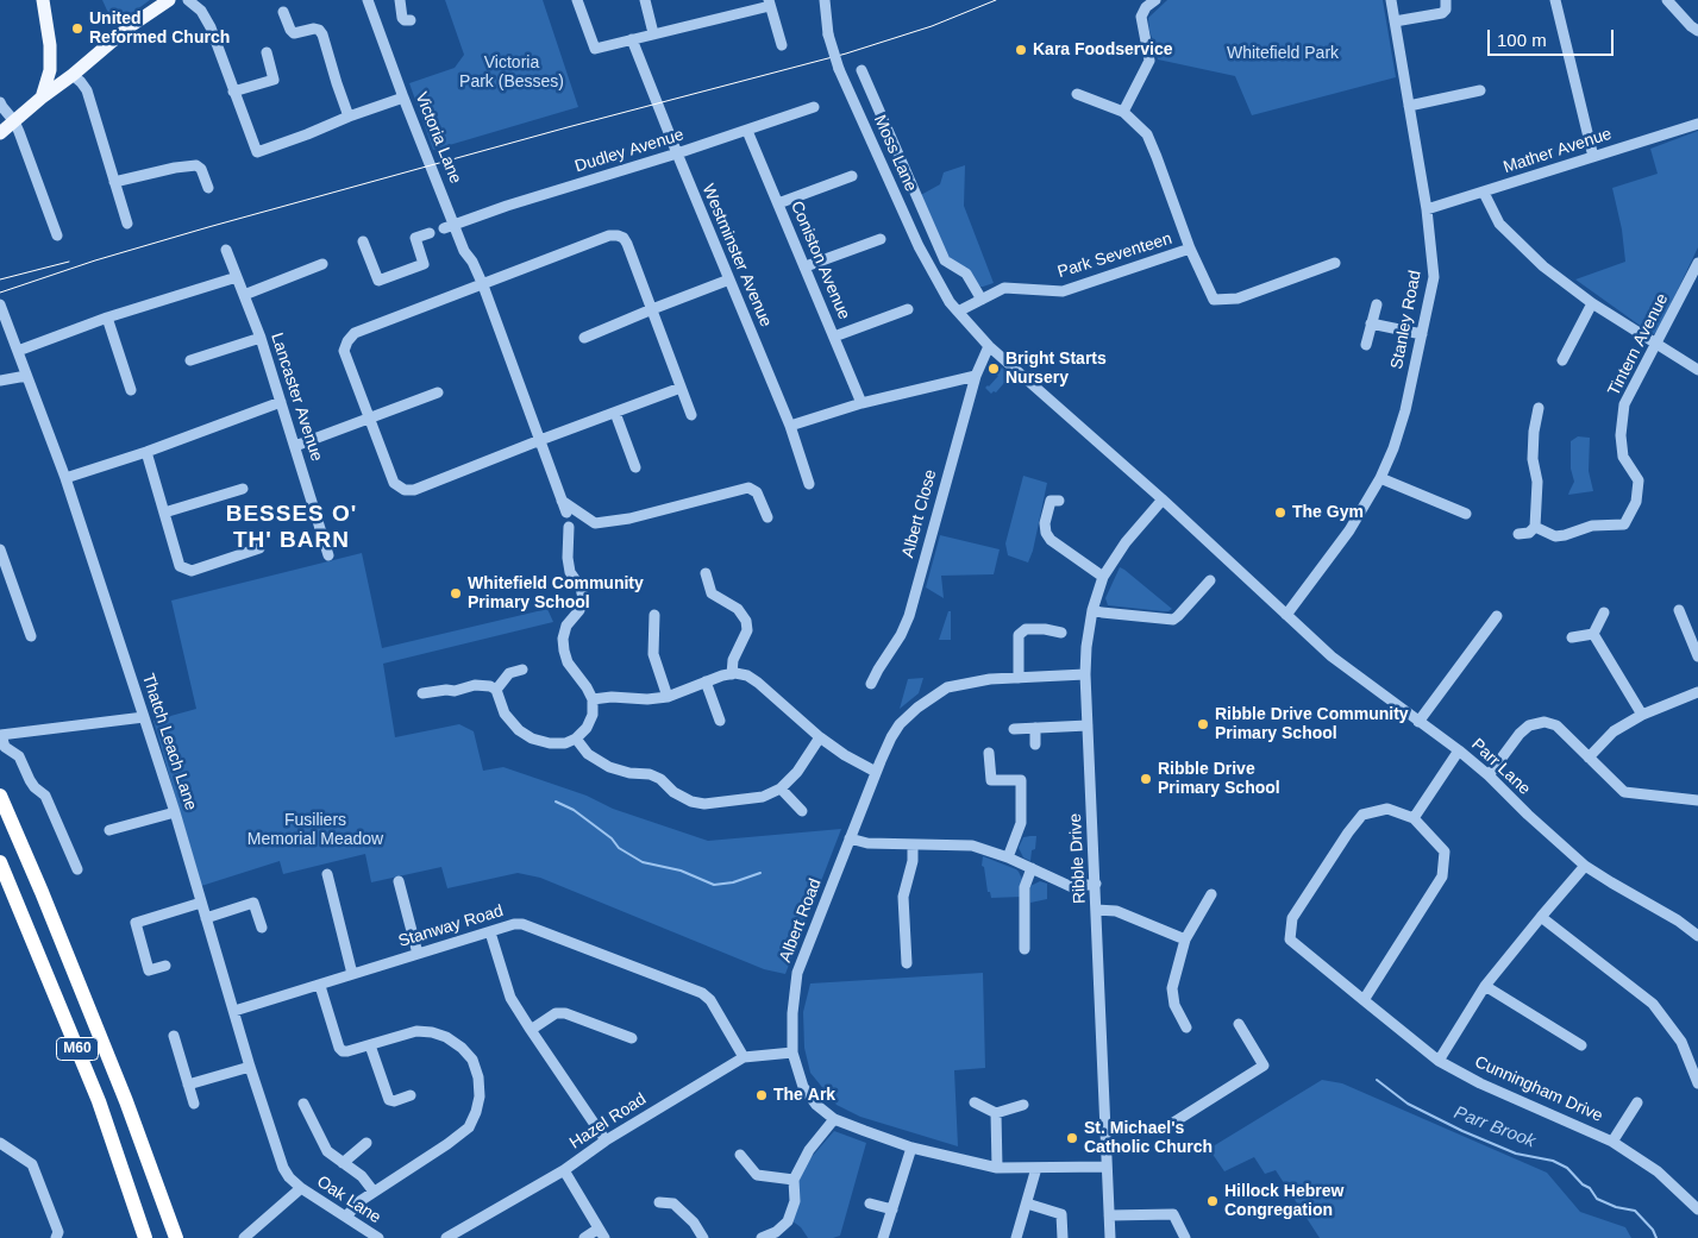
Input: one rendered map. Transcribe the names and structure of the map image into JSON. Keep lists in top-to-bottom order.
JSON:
{
  "streets": {
    "highway": ["M60"],
    "street": [
      "Victoria Lane",
      "Dudley Avenue",
      "Mather Avenue",
      "Moss Lane",
      "Westminster Avenue",
      "Park Seventeen",
      "Coniston Avenue",
      "Stanley Road",
      "Tintern Avenue",
      "Lancaster Avenue",
      "Albert Close",
      "Thatch Leach Lane",
      "Parr Lane",
      "Ribble Drive",
      "Albert Road",
      "Stanway Road",
      "Cunningham Drive",
      "Hazel Road",
      "Oak Lane"
    ]
  },
  "crossings": [
    ["Victoria Lane", "Dudley Avenue"],
    ["Dudley Avenue", "Westminster Avenue"],
    ["Dudley Avenue", "Coniston Avenue"],
    ["Mather Avenue", "Stanley Road"],
    ["Moss Lane", "Park Seventeen"],
    ["Stanley Road", "Parr Lane"],
    ["Albert Close", "Parr Lane"],
    ["Thatch Leach Lane", "Stanway Road"],
    ["Thatch Leach Lane", "Oak Lane"],
    ["Parr Lane", "Ribble Drive"],
    ["Ribble Drive", "Albert Road"],
    ["Albert Road", "Hazel Road"],
    ["Stanway Road", "Hazel Road"]
  ],
  "districts": ["BESSES O' TH' BARN"],
  "water": ["Parr Brook"],
  "parks": ["Whitefield Park", "Victoria Park (Besses)", "Fusiliers Memorial Meadow"],
  "places": [
    "United Reformed Church",
    "Kara Foodservice",
    "Bright Starts Nursery",
    "The Gym",
    "Whitefield Community Primary School",
    "Ribble Drive Community Primary School",
    "Ribble Drive Primary School",
    "The Ark",
    "St. Michael's Catholic Church",
    "Hillock Hebrew Congregation"
  ],
  "scale_bar": "100 m"
}
